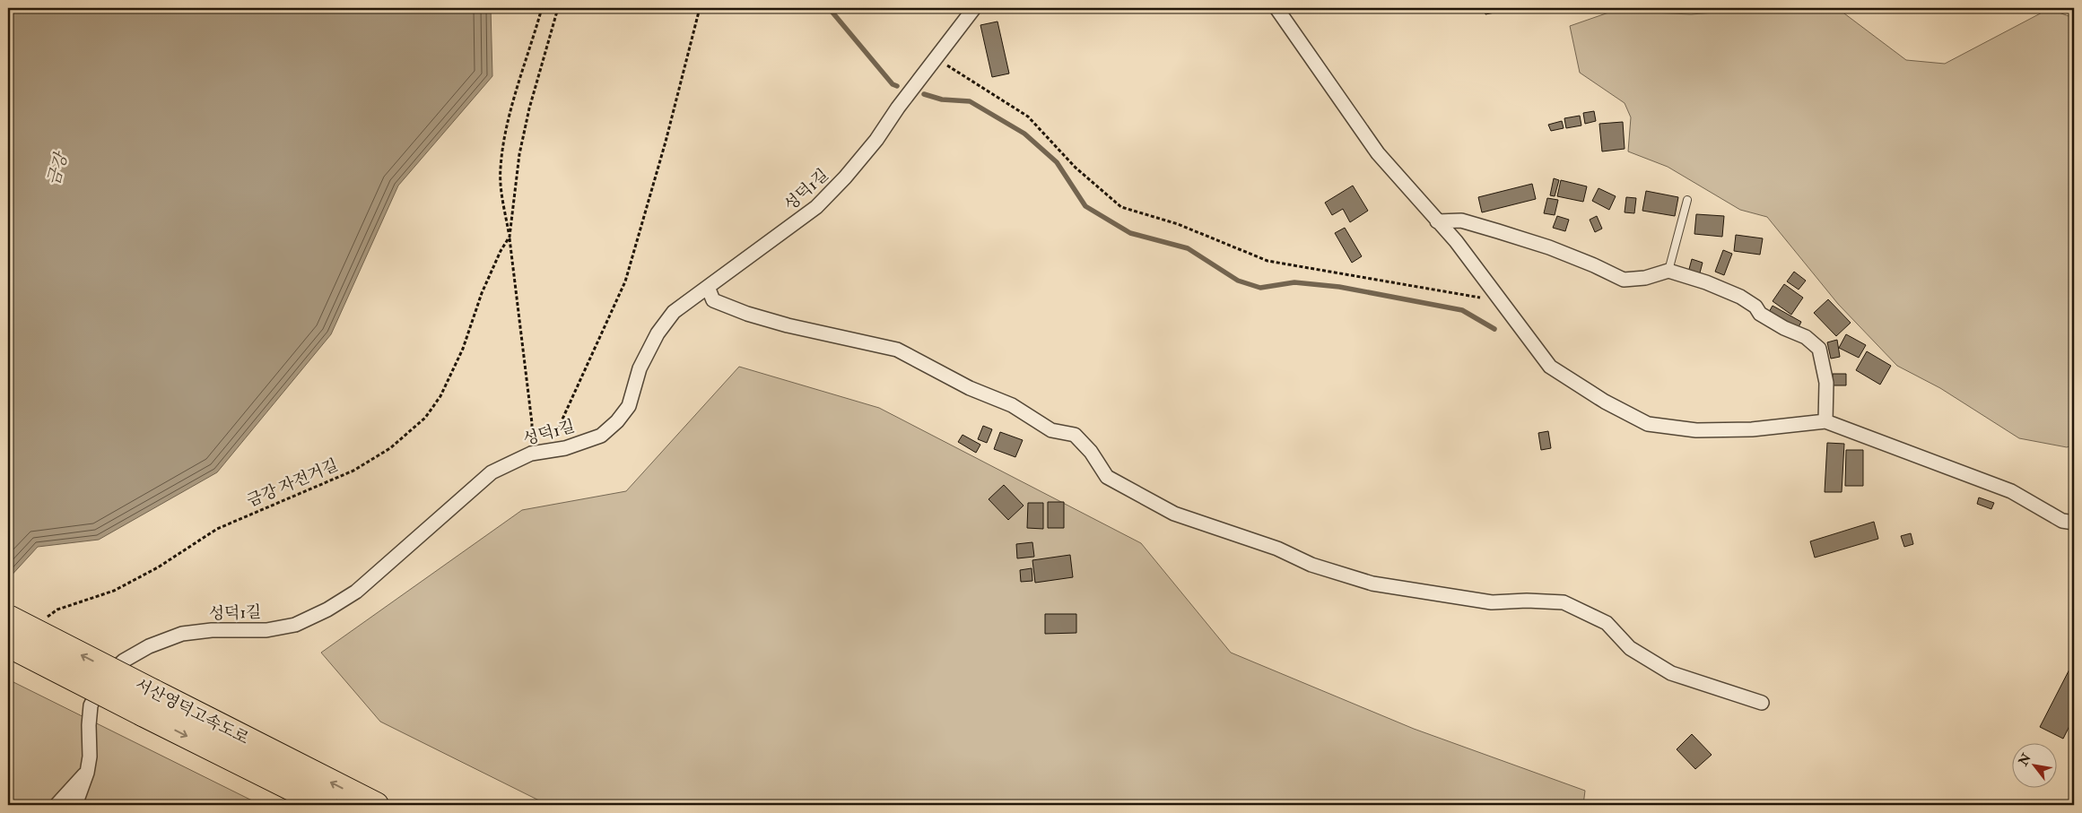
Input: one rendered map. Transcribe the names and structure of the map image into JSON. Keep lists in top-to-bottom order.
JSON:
{
  "streets": {
    "highway": ["서산영덕고속도로"],
    "street": ["성덕1길"],
    "path": ["금강 자전거길"]
  },
  "water": ["금강"],
  "north": "top left"
}
